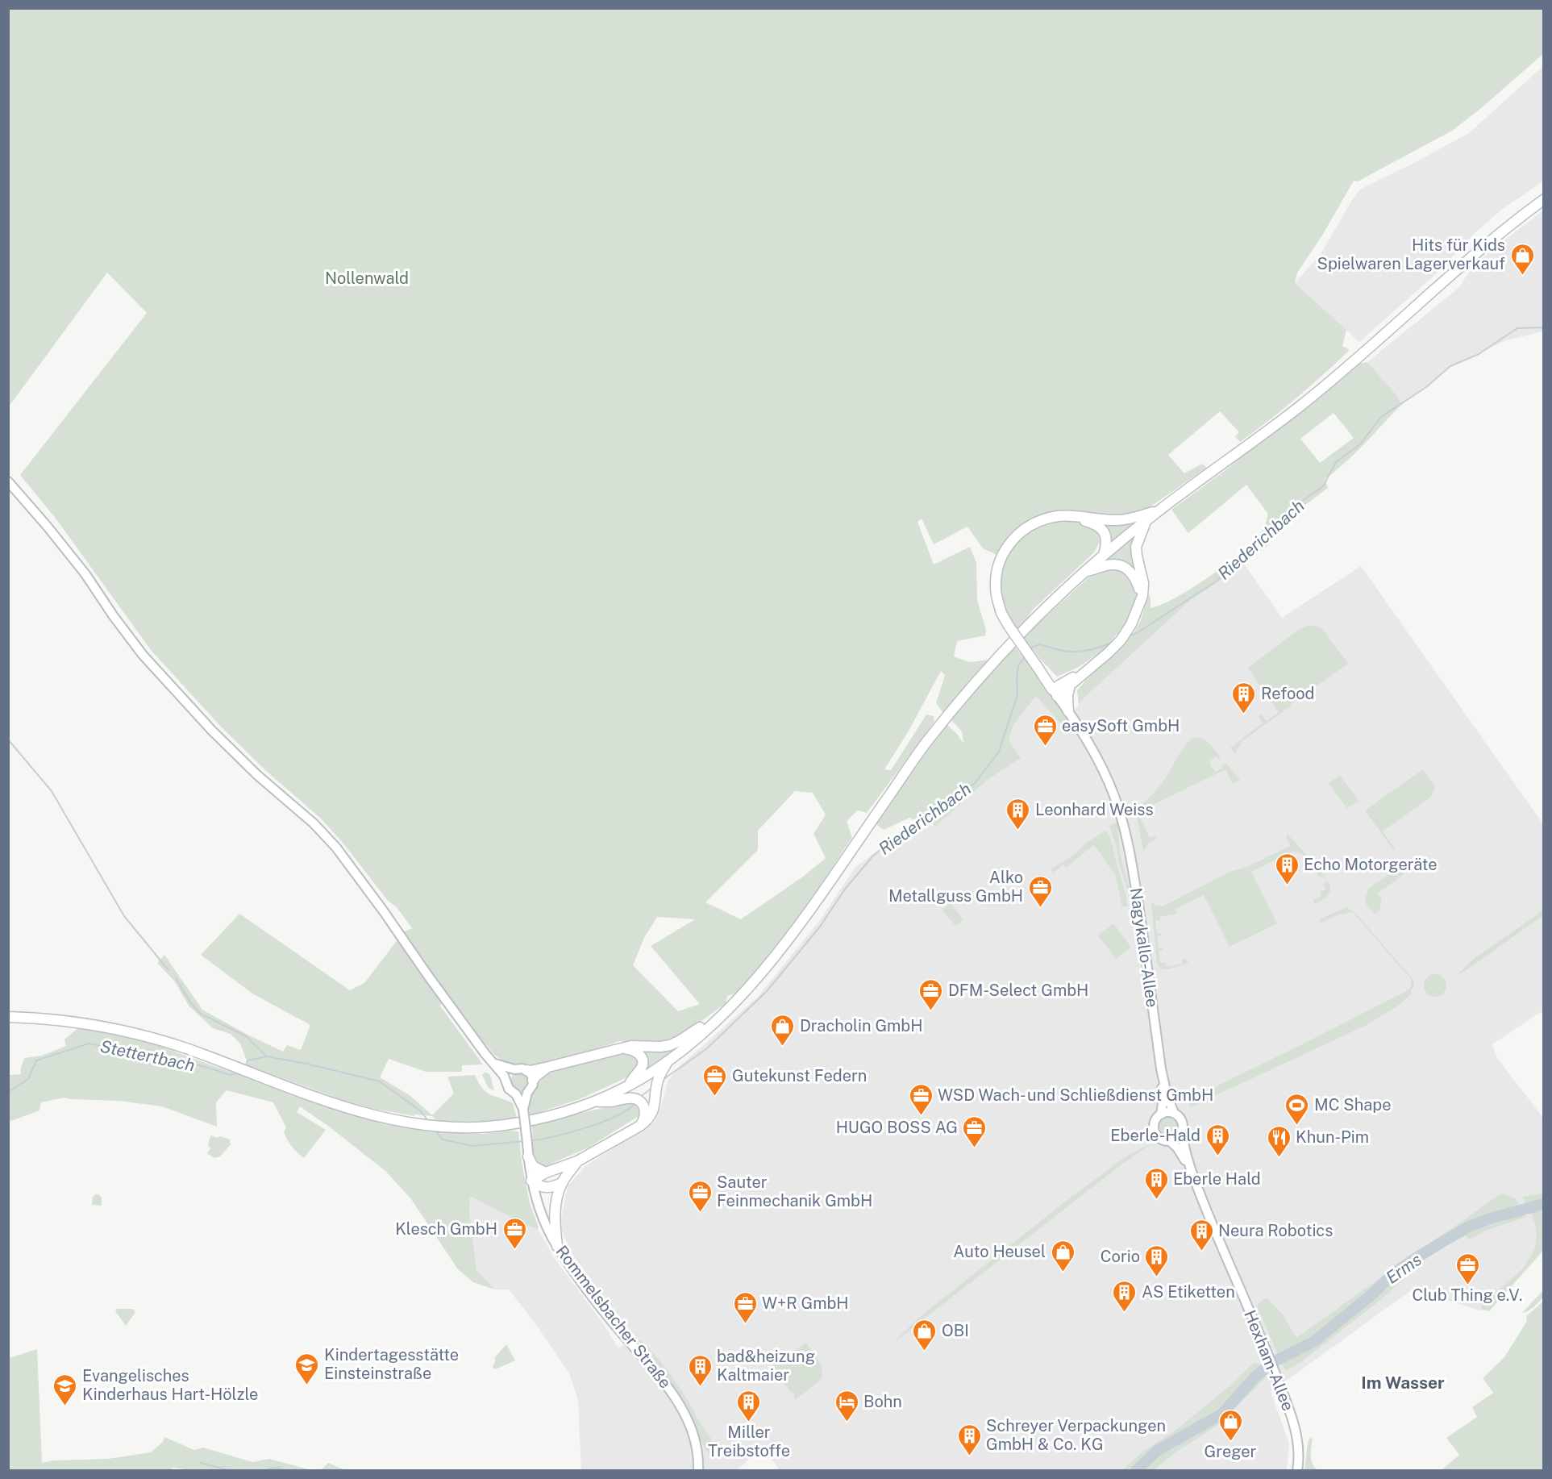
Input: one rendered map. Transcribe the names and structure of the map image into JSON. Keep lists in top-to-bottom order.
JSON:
{
  "streets": {
    "main road": ["Nagykallo-Allee", "Rommelsbacher Straße", "Hexham-Allee"]
  },
  "crossings": [
    ["Nagykallo-Allee", "Hexham-Allee"]
  ],
  "districts": ["Im Wasser"],
  "water": ["Riederichbach", "Stettertbach", "Erms"],
  "parks": ["Nollenwald"],
  "places": {
    "shop": [
      "Hits für Kids Spielwaren Lagerverkauf",
      "Dracholin GmbH",
      "Auto Heusel",
      "OBI",
      "Greger"
    ],
    "building": [
      "Refood",
      "Leonhard Weiss",
      "Echo Motorgeräte",
      "Eberle-Hald",
      "Eberle Hald",
      "Neura Robotics",
      "Corio",
      "AS Etiketten",
      "bad&heizung Kaltmaier",
      "Miller Treibstoffe",
      "Schreyer Verpackungen GmbH & Co. KG"
    ],
    "office": [
      "easySoft GmbH",
      "Alko Metallguss GmbH",
      "DFM-Select GmbH",
      "Gutekunst Federn",
      "WSD Wach- und Schließdienst GmbH",
      "HUGO BOSS AG",
      "Sauter Feinmechanik GmbH",
      "Klesch GmbH",
      "Club Thing e.V.",
      "W+R GmbH"
    ],
    "sports": ["MC Shape"],
    "restaurant": ["Khun-Pim"],
    "school or university": ["Kindertagesstätte Einsteinstraße", "Evangelisches Kinderhaus Hart-Hölzle"],
    "hotel": ["Bohn"]
  }
}
